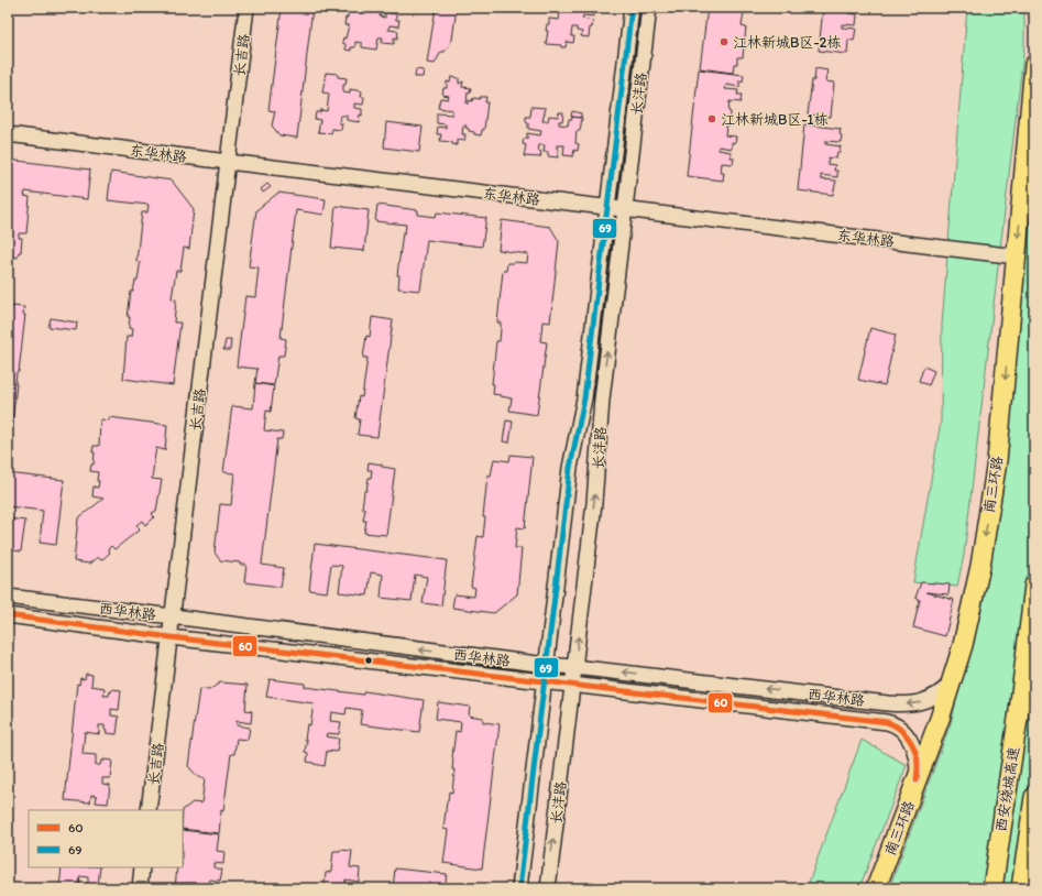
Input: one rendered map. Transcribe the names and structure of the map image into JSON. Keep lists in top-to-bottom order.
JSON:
{
  "streets": {
    "highway": ["南三环路", "西安绕城高速"],
    "street": [
      "长吉路",
      "长沣路",
      "东华林路",
      "西华林路"
    ]
  },
  "crossings": [
    ["长吉路", "东华林路"],
    ["长吉路", "西华林路"],
    ["长沣路", "东华林路"],
    ["长沣路", "西华林路"],
    ["东华林路", "南三环路"],
    ["南三环路", "西华林路"]
  ],
  "one_way": ["南三环路"],
  "places": ["江林新城B区-2栋", "江林新城B区-1栋"],
  "lines": ["transit line 69", "transit line 60"],
  "legend": ["60", "69"]
}
